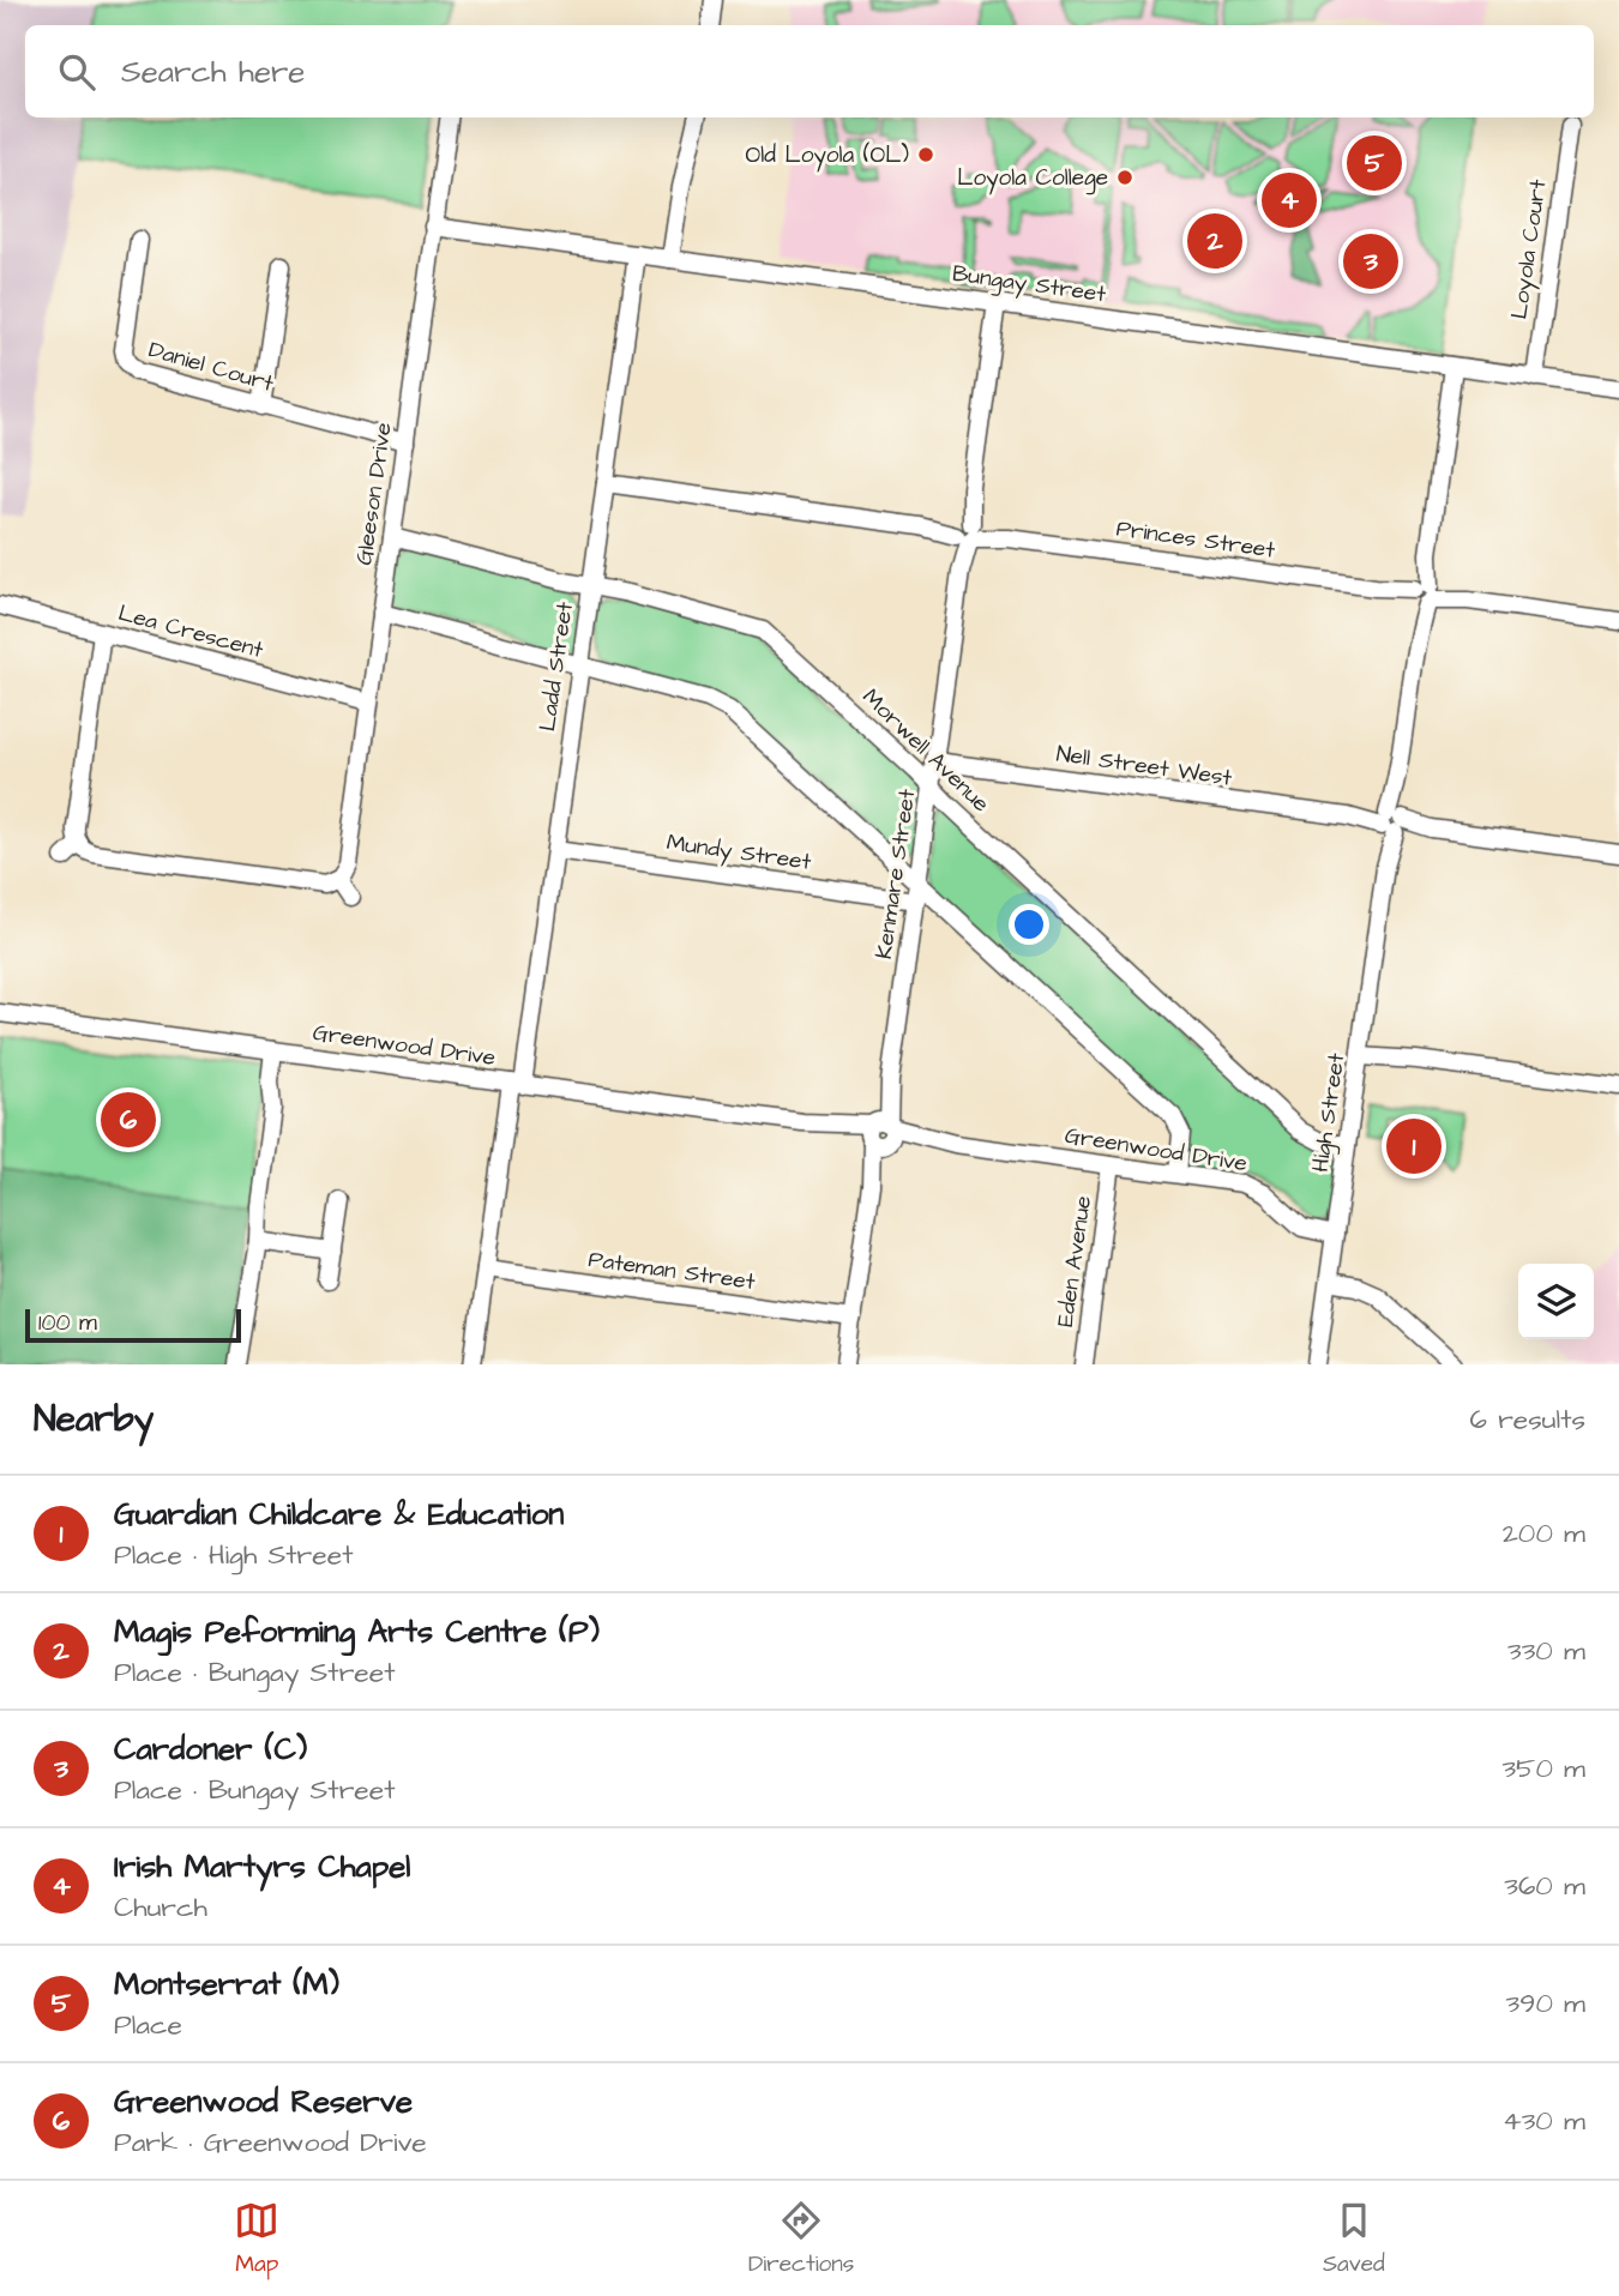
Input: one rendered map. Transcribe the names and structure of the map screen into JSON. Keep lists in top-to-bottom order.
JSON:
{
  "streets": {
    "street": [
      "Loyola Court",
      "Bungay Street",
      "Daniel Court",
      "Gleeson Drive",
      "Princes Street",
      "Lea Crescent",
      "Ladd Street",
      "Morwell Avenue",
      "Nell Street West",
      "Mundy Street",
      "Kenmare Street",
      "Greenwood Drive",
      "High Street",
      "Eden Avenue",
      "Pateman Street"
    ]
  },
  "crossings": [
    ["Loyola Court", "Bungay Street"],
    ["Bungay Street", "Gleeson Drive"],
    ["Bungay Street", "Ladd Street"],
    ["Bungay Street", "Kenmare Street"],
    ["Bungay Street", "High Street"],
    ["Daniel Court", "Gleeson Drive"],
    ["Gleeson Drive", "Lea Crescent"],
    ["Gleeson Drive", "Morwell Avenue"],
    ["Princes Street", "Ladd Street"],
    ["Princes Street", "Kenmare Street"],
    ["Princes Street", "High Street"],
    ["Ladd Street", "Morwell Avenue"],
    ["Ladd Street", "Mundy Street"],
    ["Ladd Street", "Greenwood Drive"],
    ["Ladd Street", "Pateman Street"],
    ["Morwell Avenue", "Kenmare Street"],
    ["Morwell Avenue", "High Street"],
    ["Nell Street West", "Kenmare Street"],
    ["Nell Street West", "High Street"],
    ["Mundy Street", "Kenmare Street"],
    ["Kenmare Street", "Greenwood Drive"],
    ["Kenmare Street", "Pateman Street"],
    ["Greenwood Drive", "High Street"],
    ["Greenwood Drive", "Eden Avenue"]
  ],
  "places": ["Old Loyola (OL)", "Loyola College"],
  "scale_bar": "100 m",
  "page": {
    "search": "Search here",
    "pins": [
      "5",
      "4",
      "2",
      "3",
      "6",
      "1"
    ],
    "scale": "100 m",
    "heading": ["Nearby", "6 results"],
    "list": [
      {
        "mark": "1",
        "name": "Guardian Childcare & Education",
        "note": "Place · High Street",
        "value": "200 m"
      },
      {
        "mark": "2",
        "name": "Magis Peforming Arts Centre (P)",
        "note": "Place · Bungay Street",
        "value": "330 m"
      },
      {
        "mark": "3",
        "name": "Cardoner (C)",
        "note": "Place · Bungay Street",
        "value": "350 m"
      },
      {
        "mark": "4",
        "name": "Irish Martyrs Chapel",
        "note": "Church",
        "value": "360 m"
      },
      {
        "mark": "5",
        "name": "Montserrat (M)",
        "note": "Place",
        "value": "390 m"
      },
      {
        "mark": "6",
        "name": "Greenwood Reserve",
        "note": "Park · Greenwood Drive",
        "value": "430 m"
      }
    ],
    "nav": ["Map", "Directions", "Saved"]
  }
}
